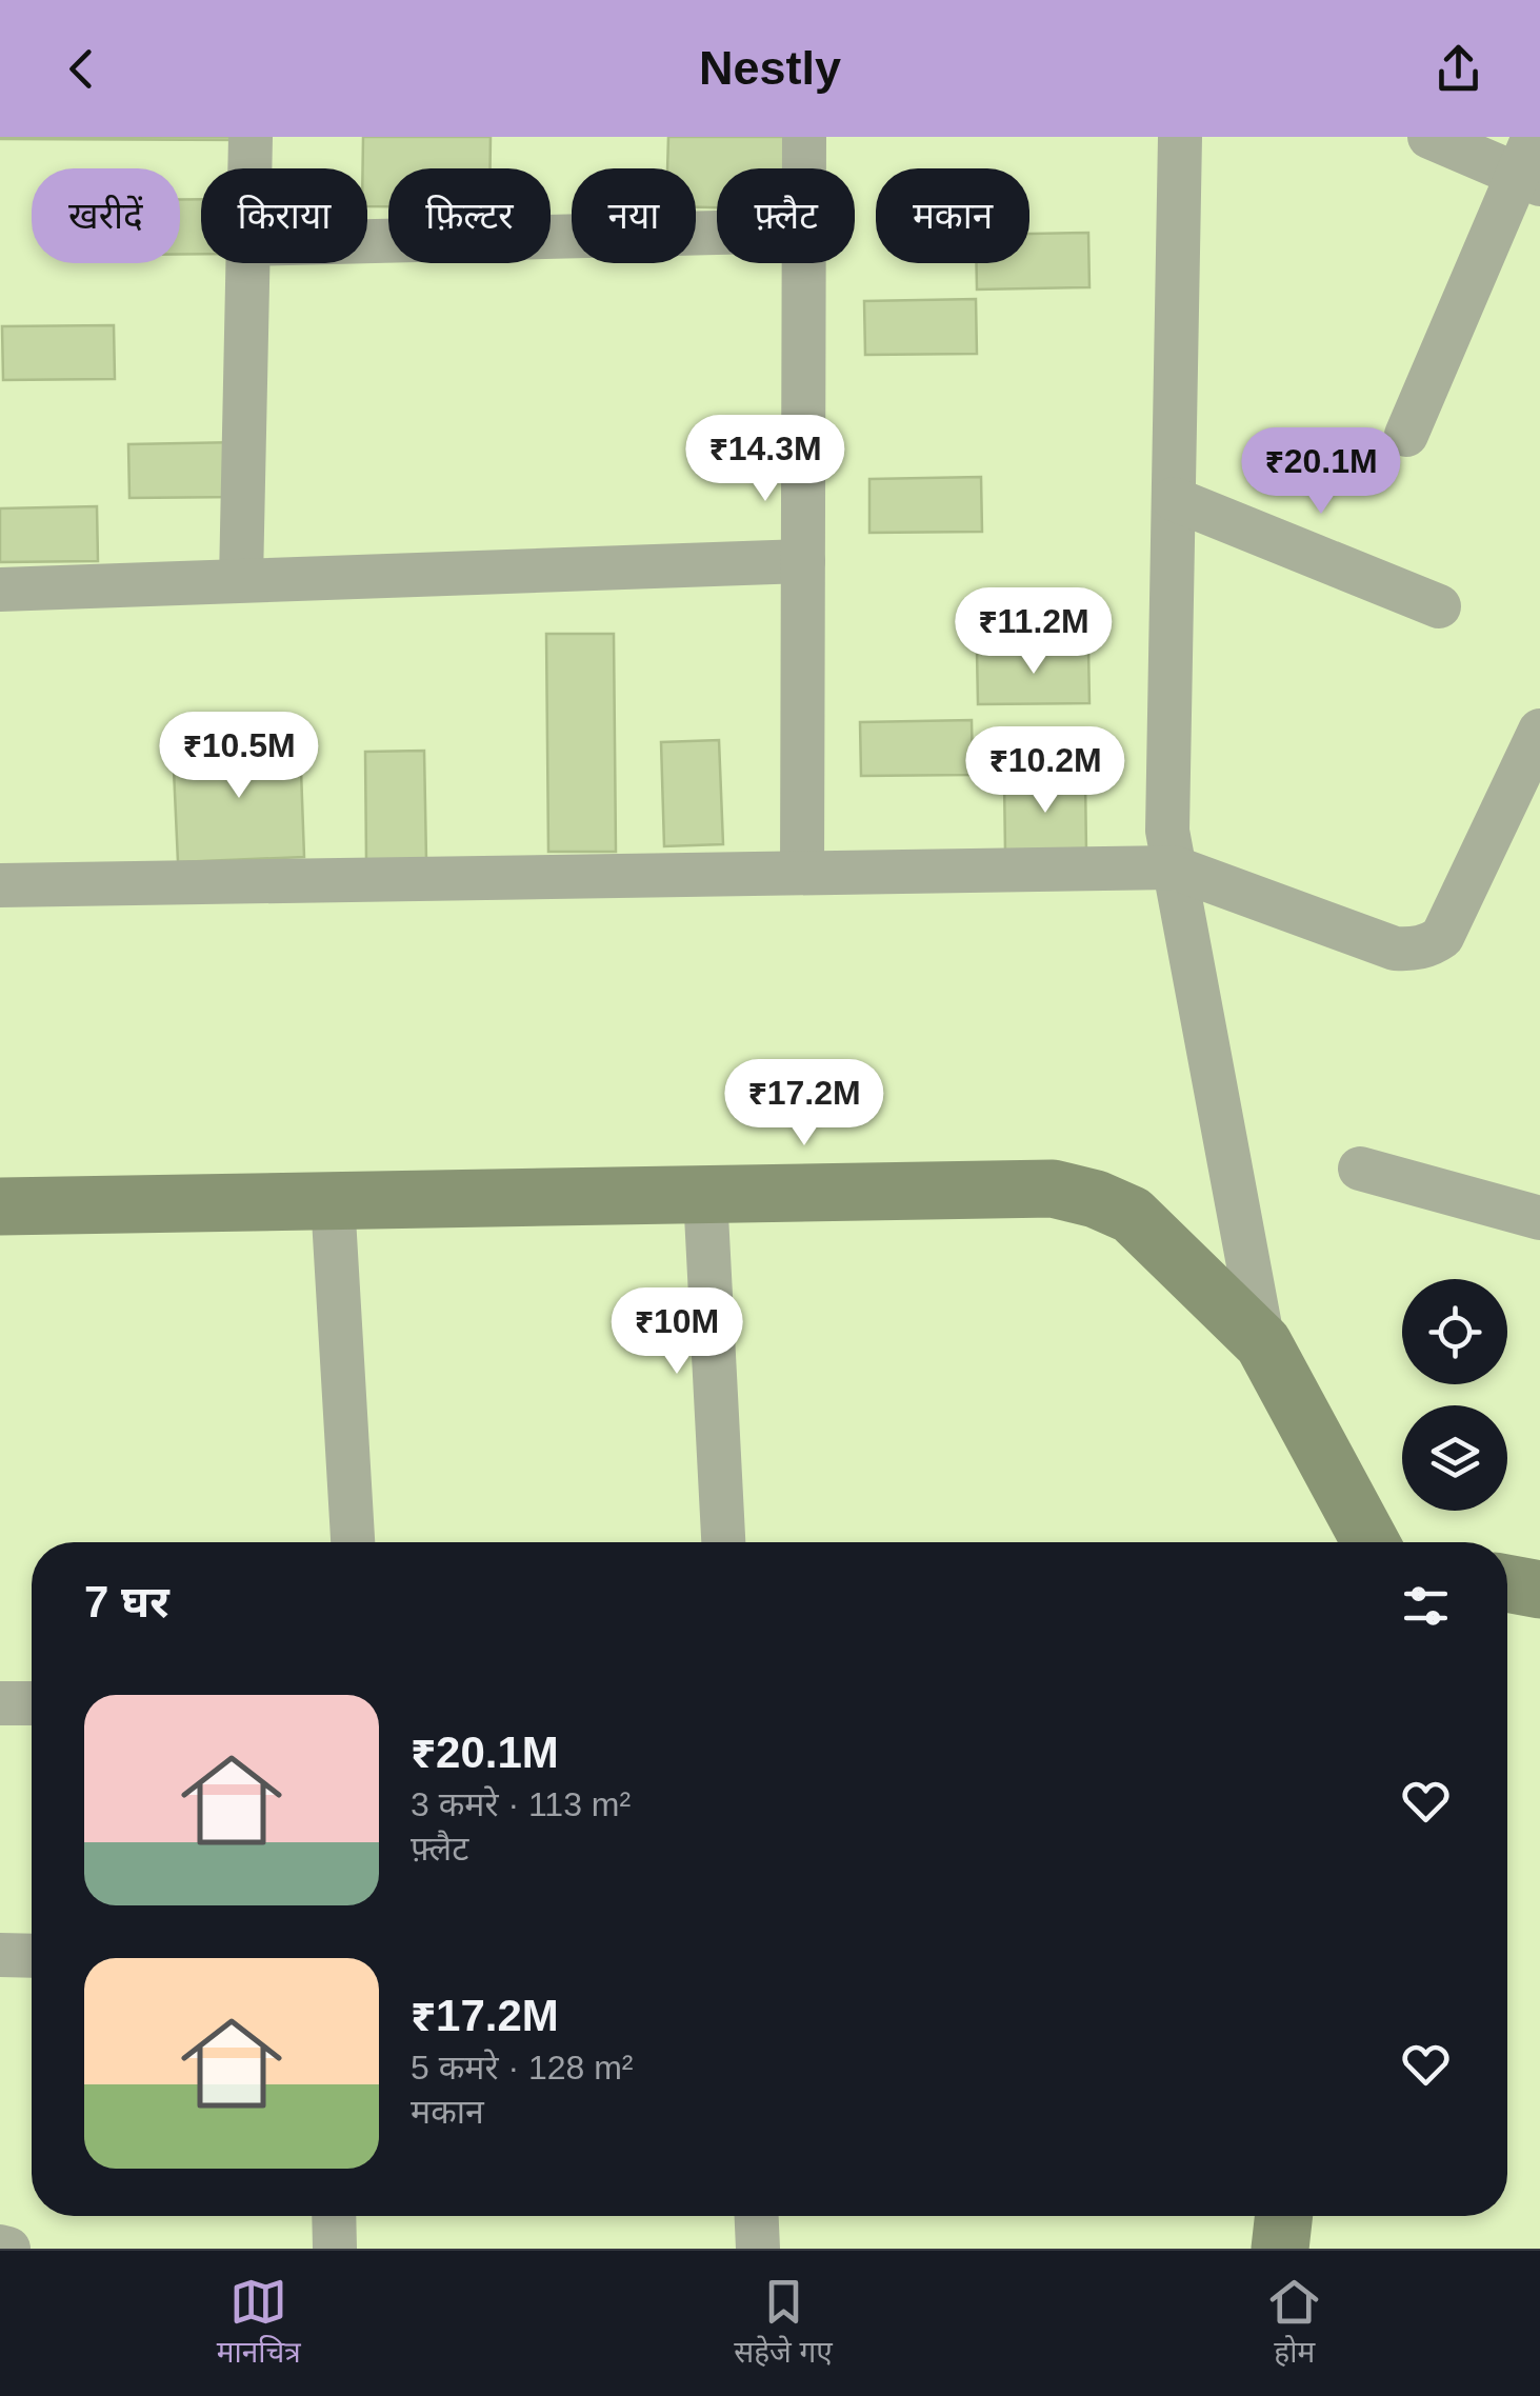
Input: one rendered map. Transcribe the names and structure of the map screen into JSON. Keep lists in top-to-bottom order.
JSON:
{
  "page": {
    "header": "Nestly",
    "chip": [
      "खरीदें",
      "किराया",
      "फ़िल्टर",
      "नया",
      "फ़्लैट",
      "मकान"
    ],
    "price": [
      "₹14.3M",
      "₹20.1M",
      "₹11.2M",
      "₹10.5M",
      "₹10.2M",
      "₹17.2M",
      "₹10M"
    ],
    "heading": "7 घर",
    "list": [
      {
        "name": "₹20.1M",
        "note": "3 कमरे · 113 m² · फ़्लैट"
      },
      {
        "name": "₹17.2M",
        "note": "5 कमरे · 128 m² · मकान"
      }
    ],
    "tabs": ["मानचित्र", "सहेजे गए", "होम"]
  }
}
